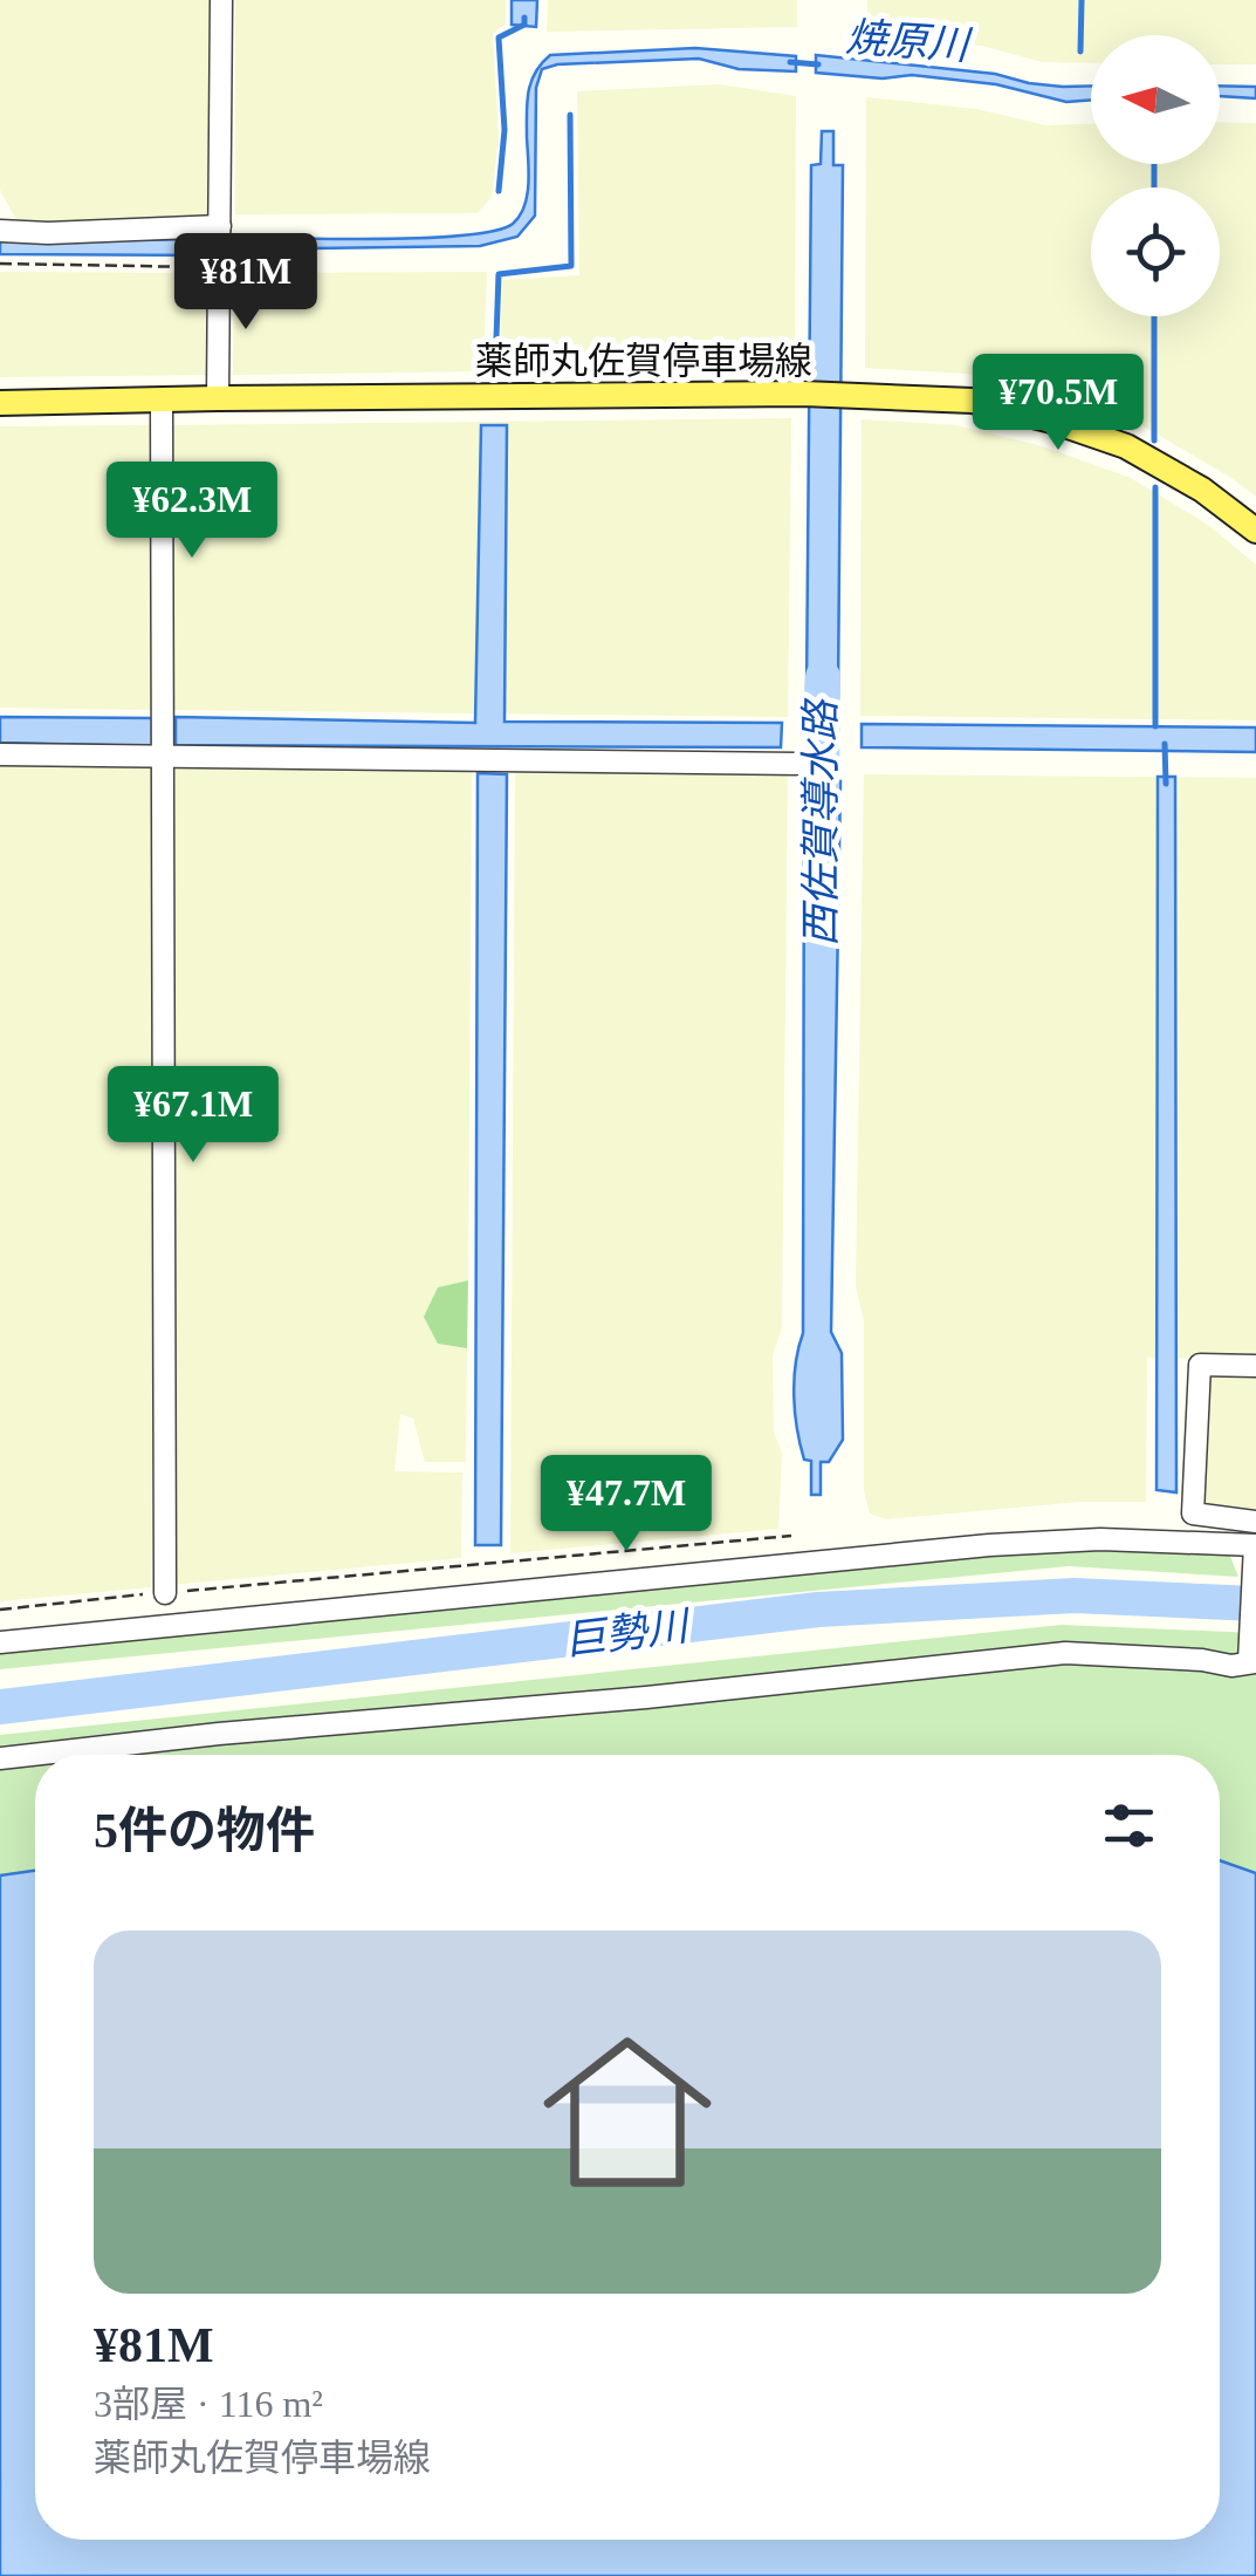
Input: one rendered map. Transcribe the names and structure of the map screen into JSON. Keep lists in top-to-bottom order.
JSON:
{
  "streets": {
    "main road": ["薬師丸佐賀停車場線"]
  },
  "water": ["焼原川", "西佐賀導水路", "巨勢川"],
  "north": "left",
  "page": {
    "price": [
      "¥81M",
      "¥70.5M",
      "¥62.3M",
      "¥67.1M",
      "¥47.7M"
    ],
    "heading": "5件の物件",
    "list": [
      {
        "name": "¥81M",
        "note": "3部屋 · 116 m² · 薬師丸佐賀停車場線"
      }
    ]
  }
}
